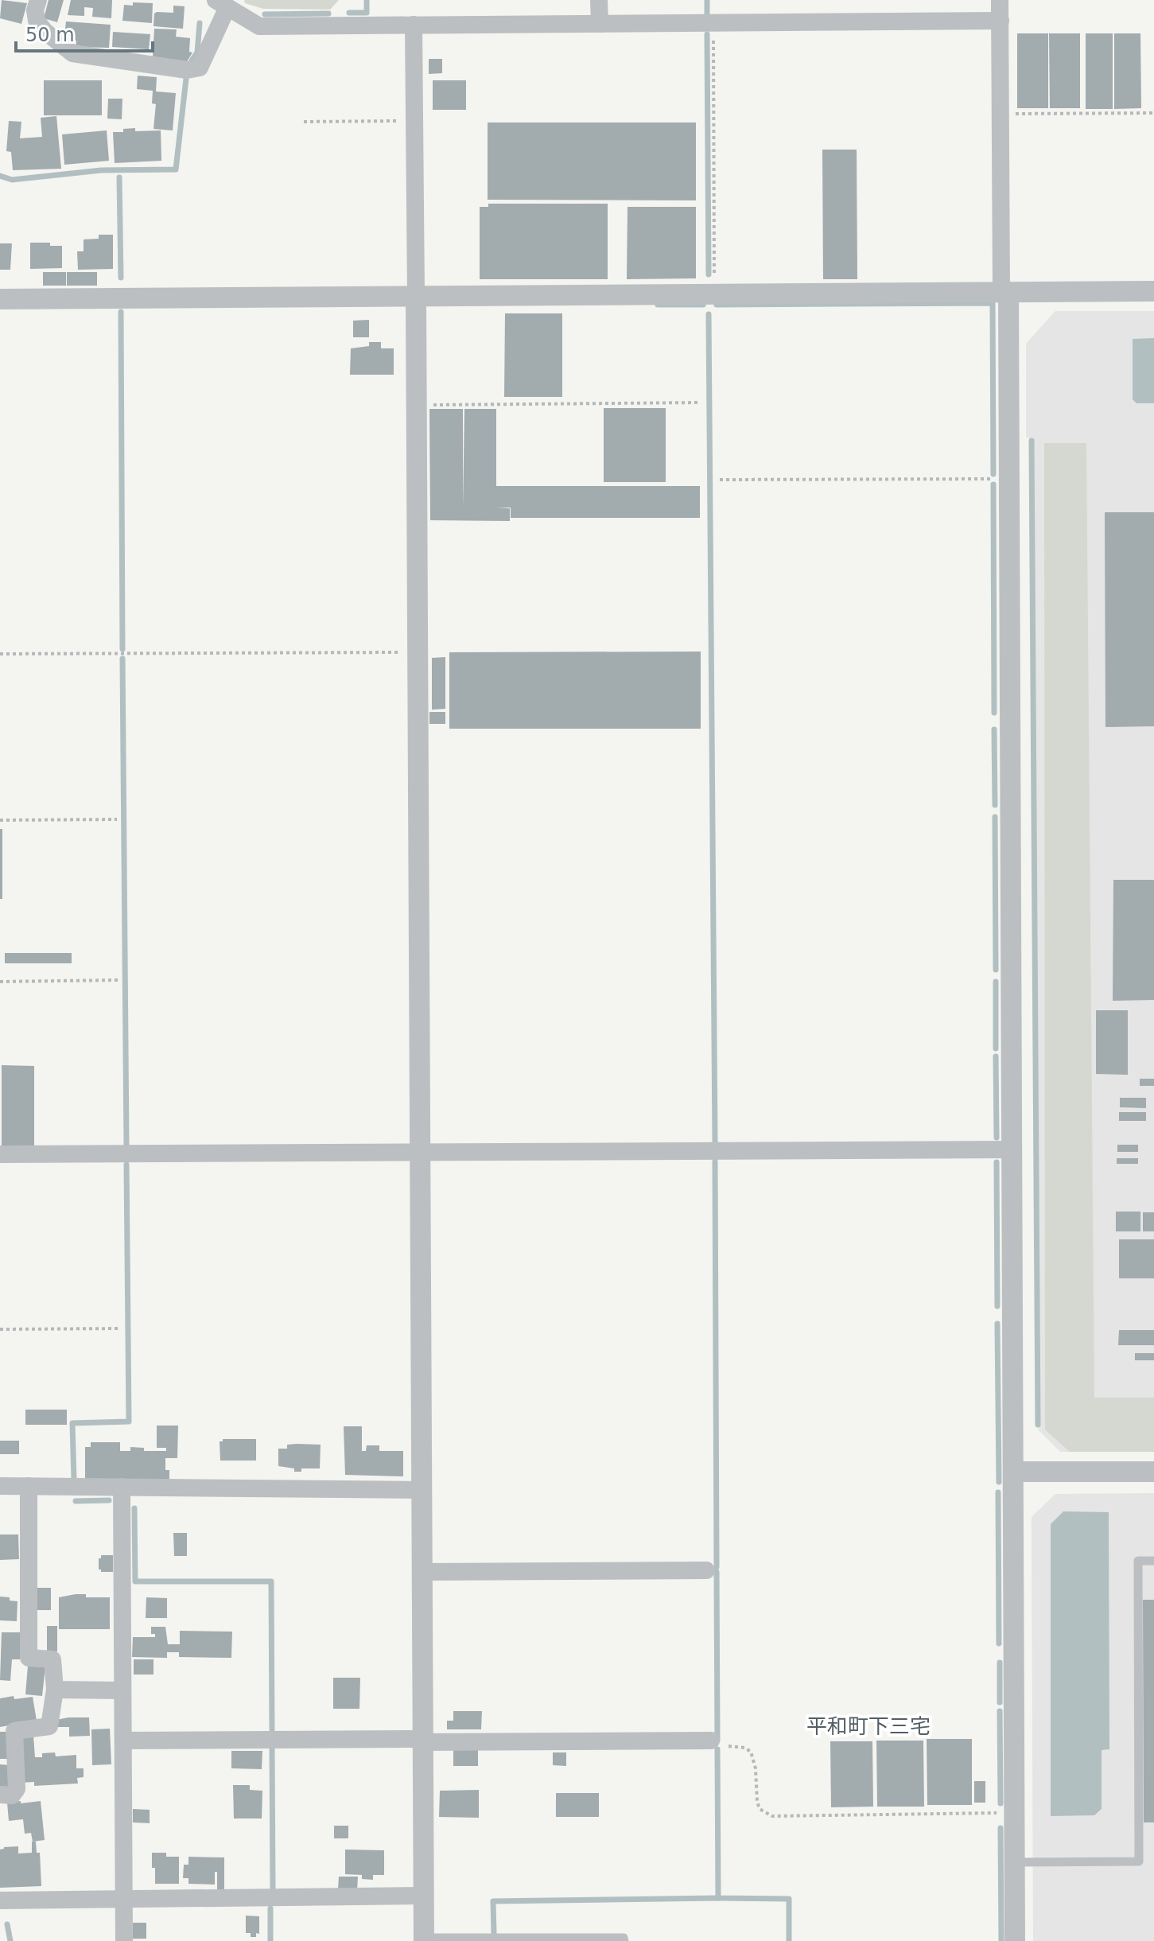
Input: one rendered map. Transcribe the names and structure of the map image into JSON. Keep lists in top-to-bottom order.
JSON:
{
  "districts": ["平和町下三宅"],
  "scale_bar": "50 m"
}
